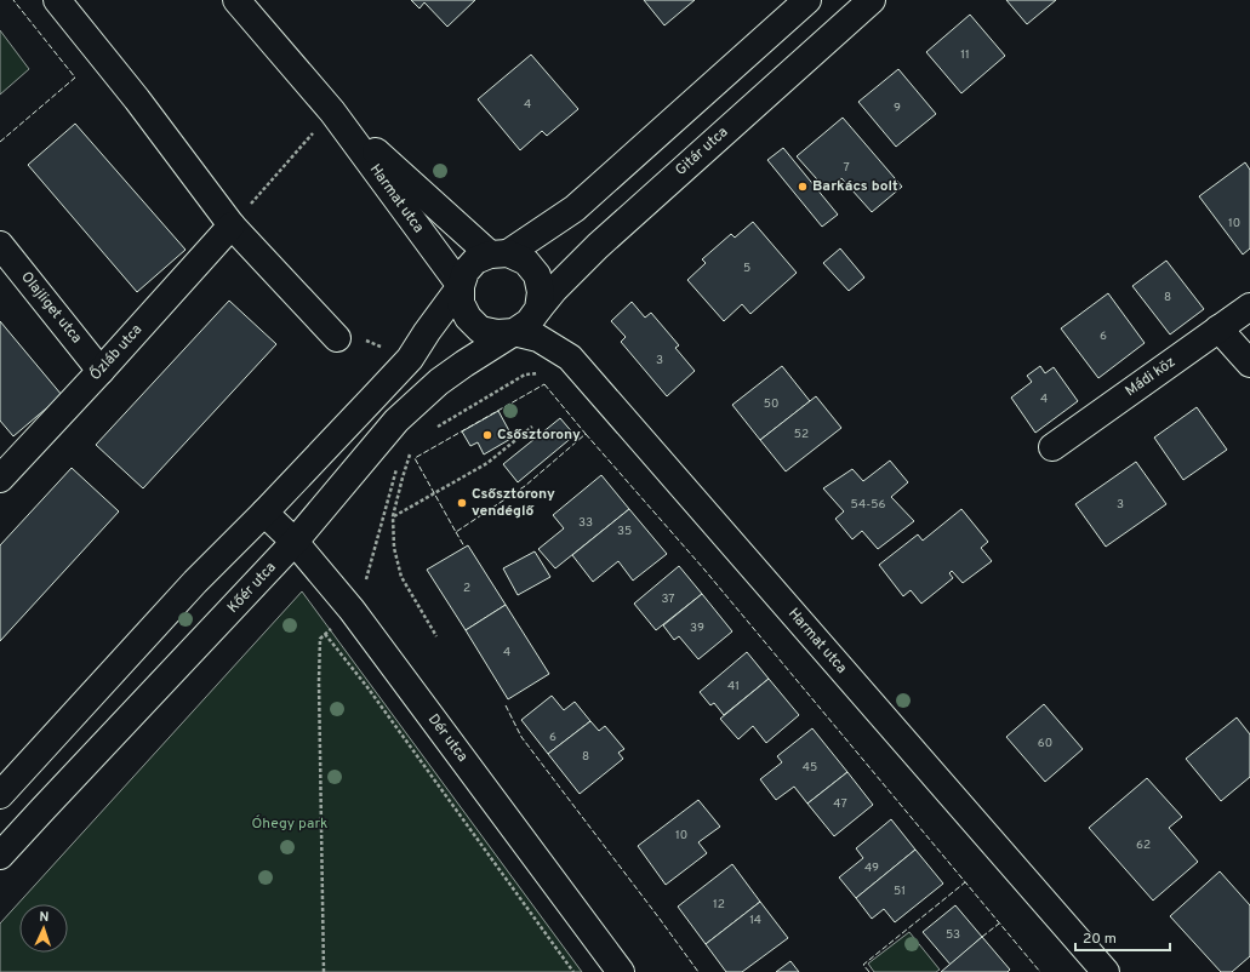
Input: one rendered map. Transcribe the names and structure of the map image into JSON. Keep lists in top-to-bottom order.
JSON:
{
  "streets": {
    "street": [
      "Gitár utca",
      "Harmat utca",
      "Olajliget utca",
      "Őzláb utca",
      "Mádi köz",
      "Kőér utca",
      "Dér utca"
    ]
  },
  "crossings": [
    ["Gitár utca", "Harmat utca"],
    ["Gitár utca", "Kőér utca"],
    ["Harmat utca", "Kőér utca"],
    ["Olajliget utca", "Őzláb utca"],
    ["Kőér utca", "Dér utca"]
  ],
  "parks": ["Óhegy park"],
  "places": ["Barkács bolt", "Csősztorony", "Csősztorony vendéglő"],
  "house_numbers": [
    "11",
    "4",
    "9",
    "7",
    "10",
    "5",
    "8",
    "6",
    "3",
    "4",
    "50",
    "52",
    "54-56",
    "3",
    "33",
    "35",
    "2",
    "37",
    "39",
    "4",
    "41",
    "6",
    "60",
    "8",
    "45",
    "47",
    "10",
    "62",
    "49",
    "51",
    "12",
    "14",
    "53"
  ],
  "scale_bar": "20 m",
  "north": "top"
}
